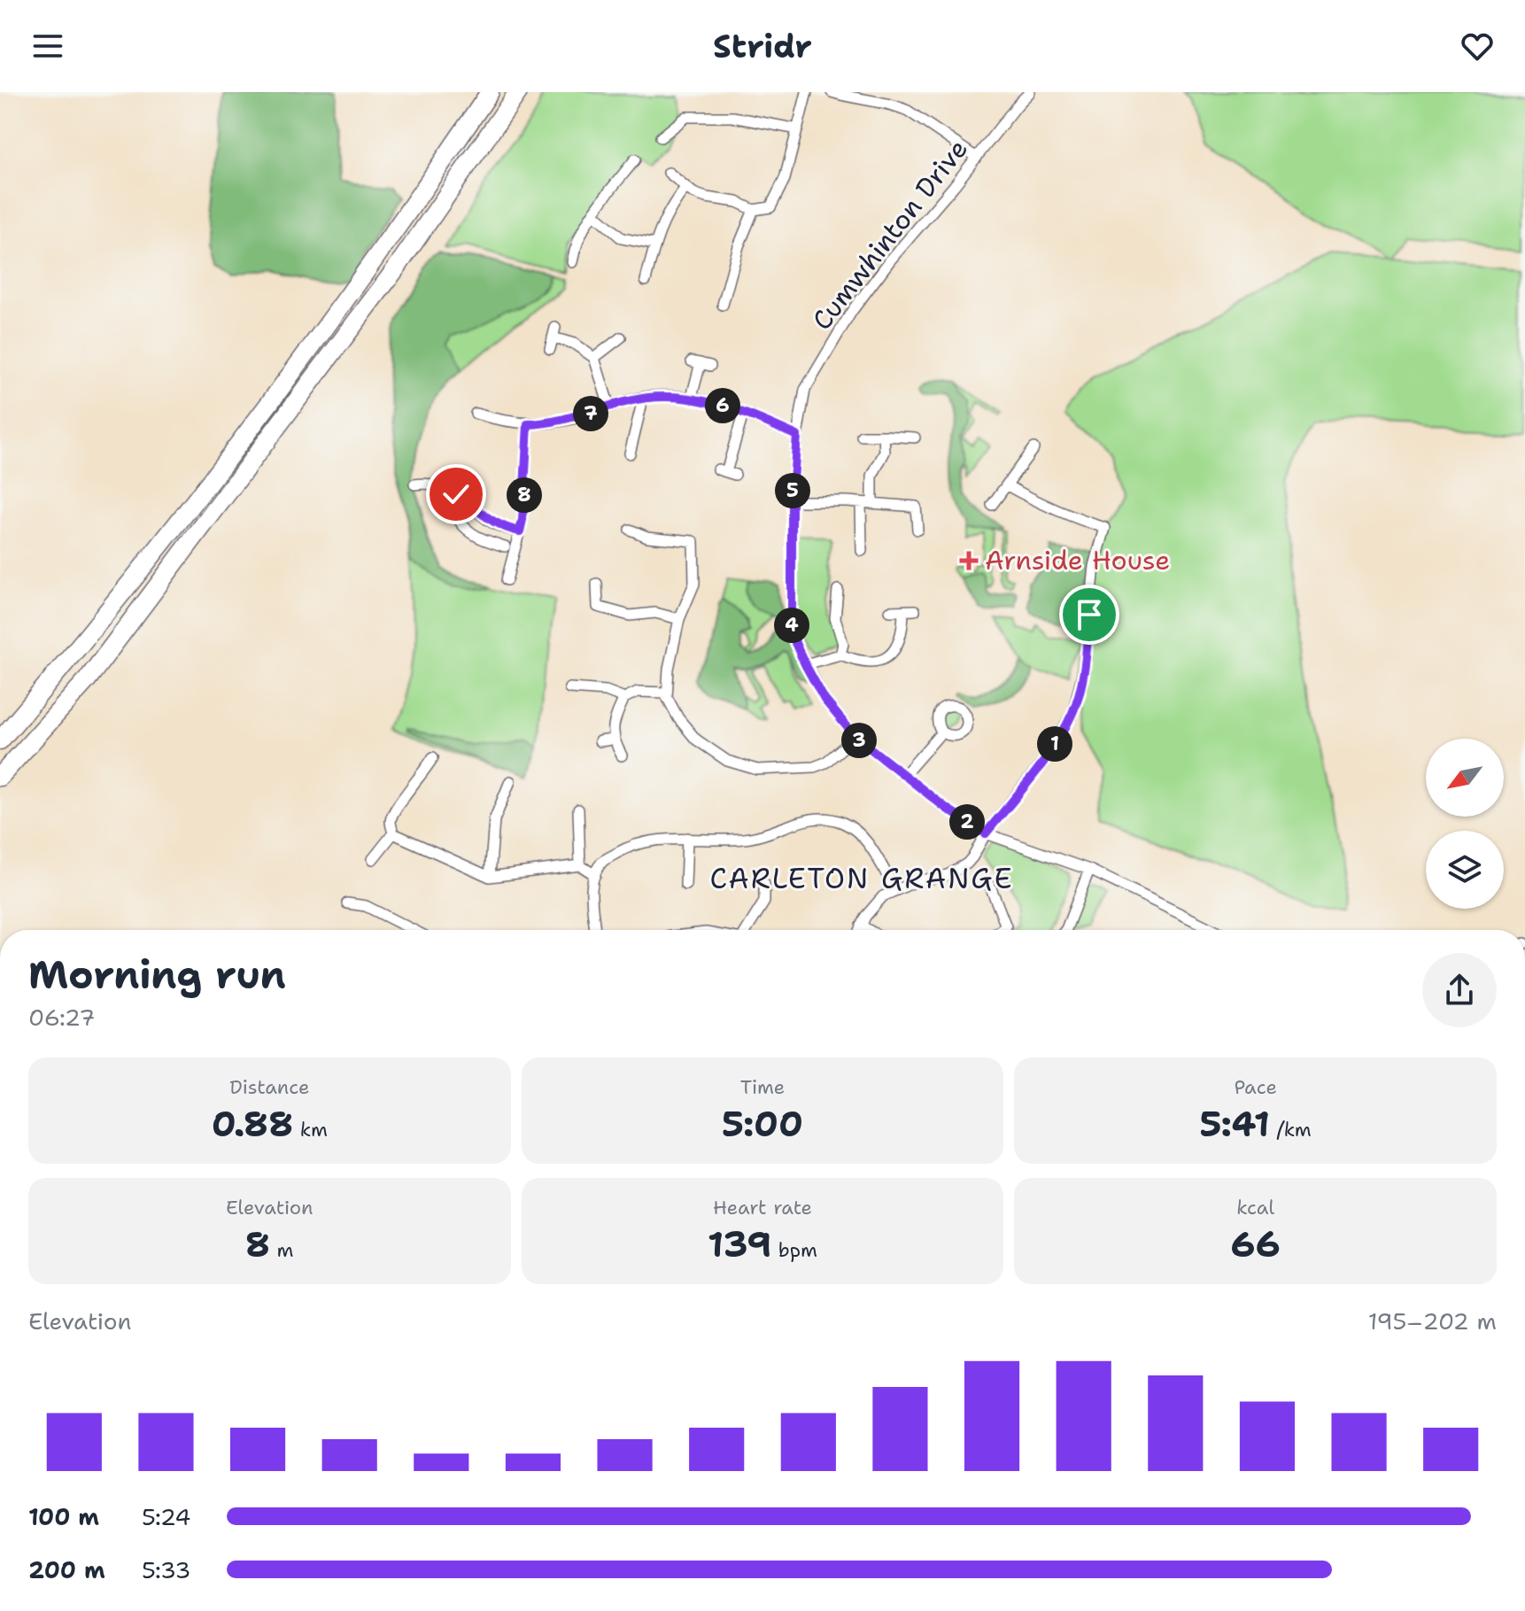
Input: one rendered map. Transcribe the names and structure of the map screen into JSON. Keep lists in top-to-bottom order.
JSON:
{
  "streets": {
    "street": ["Cumwhinton Drive"]
  },
  "districts": ["CARLETON GRANGE"],
  "places": {
    "health": ["Arnside House"]
  },
  "north": "bottom left",
  "page": {
    "header": "Stridr",
    "pins": [
      "6",
      "7",
      "5",
      "8",
      "4",
      "3",
      "1",
      "2"
    ],
    "heading": ["Morning run", "06:27"],
    "stats": [
      ["Distance", "0.88 km"],
      ["Time", "5:00"],
      ["Pace", "5:41 /km"],
      ["Elevation", "8 m"],
      ["Heart rate", "139 bpm"],
      ["kcal", "66"]
    ],
    "chart": ["Elevation", "195–202 m"],
    "list": [
      {
        "name": "100 m",
        "note": "5:24"
      },
      {
        "name": "200 m",
        "note": "5:33"
      }
    ]
  }
}
